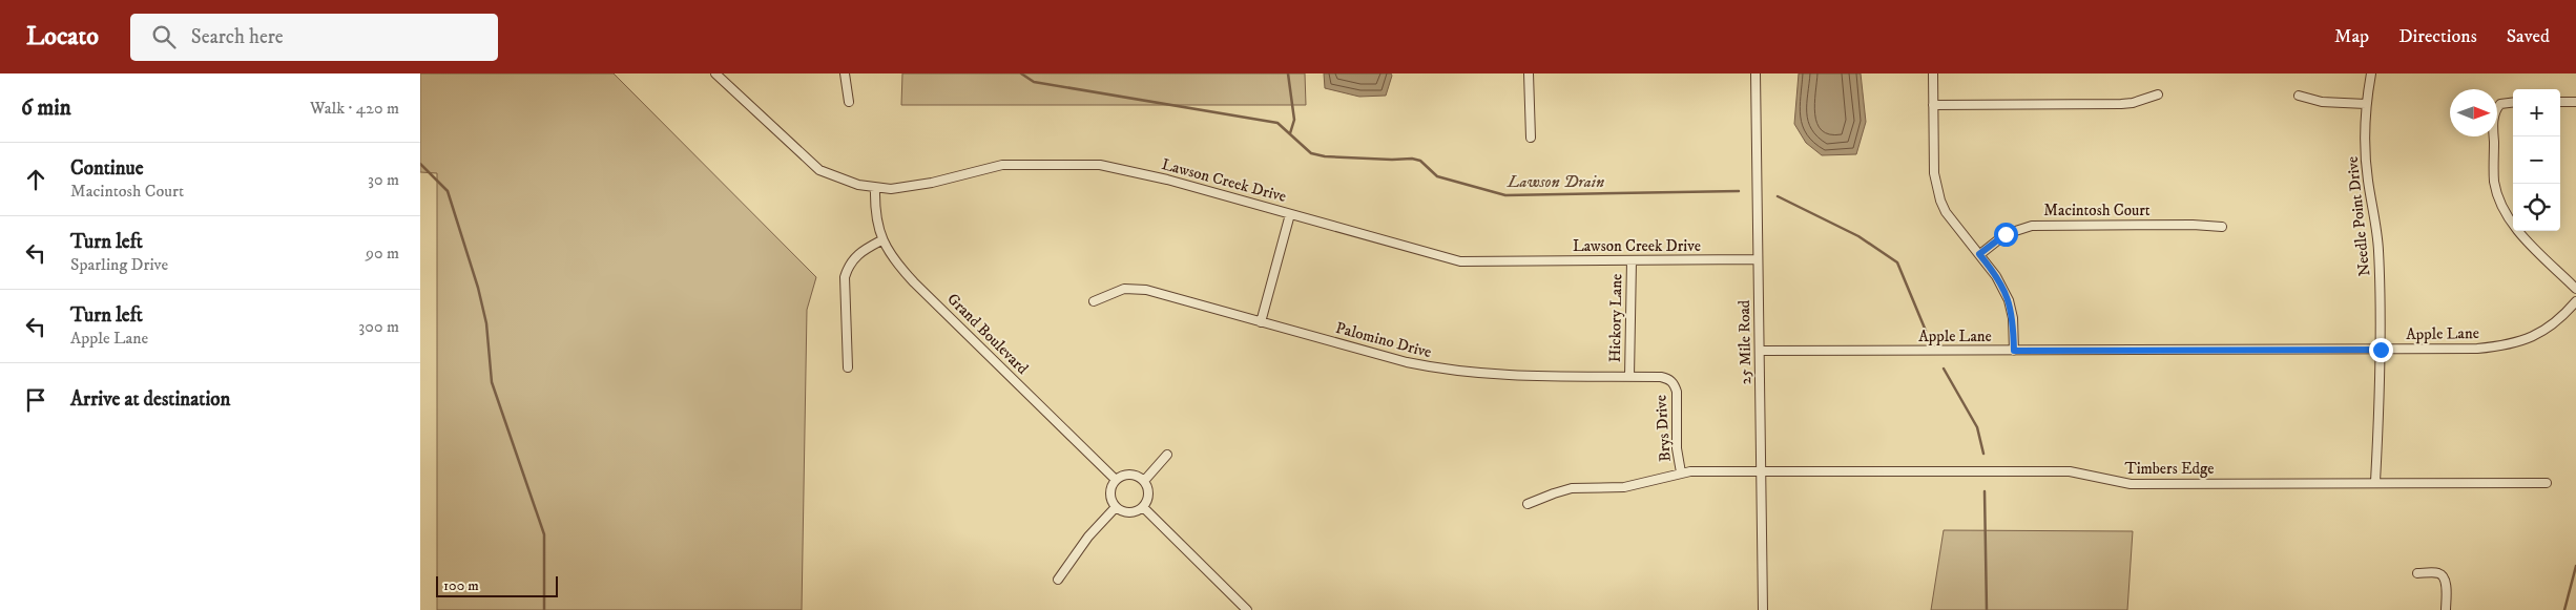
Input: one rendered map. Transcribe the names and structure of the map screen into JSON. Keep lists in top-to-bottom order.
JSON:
{
  "streets": {
    "street": [
      "Lawson Creek Drive",
      "Macintosh Court",
      "Needle Point Drive",
      "Hickory Lane",
      "Grand Boulevard",
      "Apple Lane",
      "Palomino Drive",
      "25 Mile Road",
      "Brys Drive",
      "Timbers Edge"
    ]
  },
  "crossings": [
    ["Lawson Creek Drive", "Hickory Lane"],
    ["Lawson Creek Drive", "Grand Boulevard"],
    ["Lawson Creek Drive", "25 Mile Road"],
    ["Needle Point Drive", "Apple Lane"],
    ["Needle Point Drive", "Timbers Edge"],
    ["Hickory Lane", "Palomino Drive"],
    ["Apple Lane", "25 Mile Road"],
    ["Palomino Drive", "Brys Drive"],
    ["25 Mile Road", "Timbers Edge"],
    ["Brys Drive", "Timbers Edge"]
  ],
  "water": ["Lawson Drain"],
  "scale_bar": "100 m",
  "north": "right",
  "page": {
    "header": "Locato",
    "search": "Search here",
    "nav": ["Map", "Directions", "Saved"],
    "heading": ["6 min", "Walk · 420 m"],
    "map_buttons": ["+", "−"],
    "list": [
      ["Continue", "Macintosh Court", "30 m"],
      ["Turn left", "Sparling Drive", "90 m"],
      ["Turn left", "Apple Lane", "300 m"],
      "Arrive at destination"
    ],
    "scale": "100 m"
  }
}
